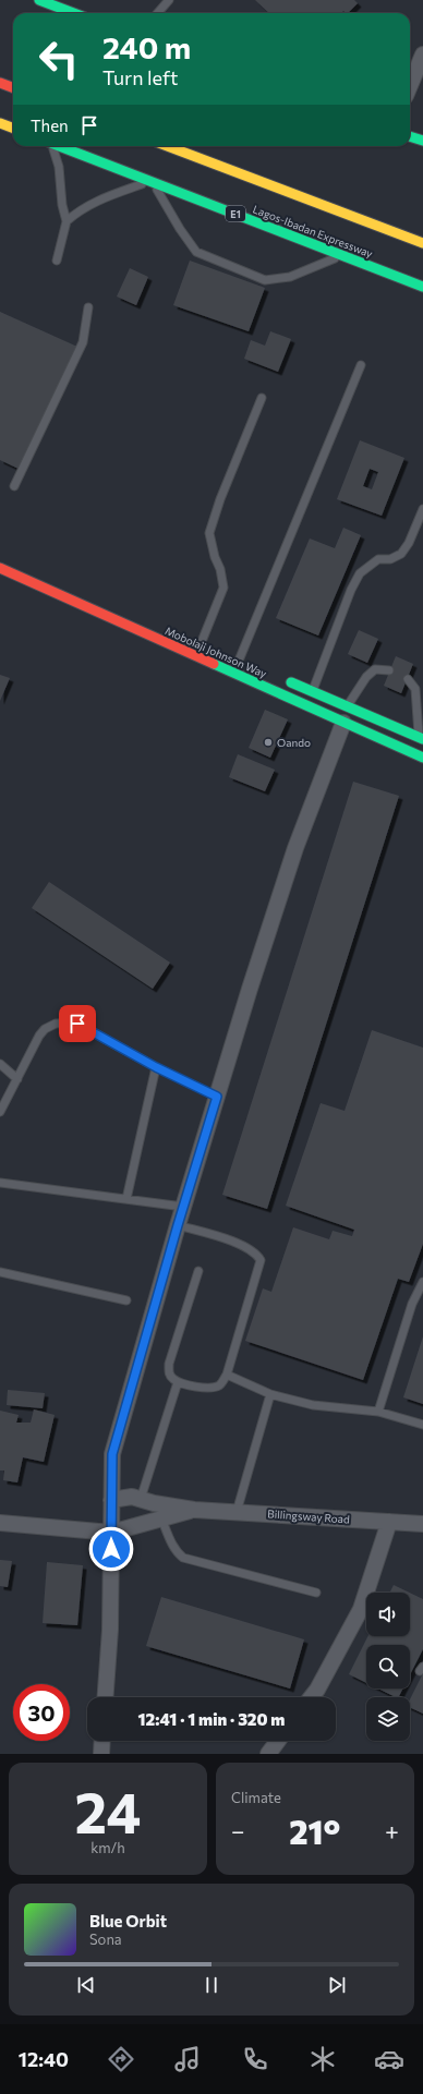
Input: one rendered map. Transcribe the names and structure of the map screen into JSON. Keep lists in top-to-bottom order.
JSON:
{
  "streets": {
    "main road": ["E1", "Lagos-Ibadan Expressway", "Mobolaji Johnson Way"],
    "street": ["Billingsway Road"]
  },
  "places": ["Oando"],
  "page": {
    "turn": ["240 m", "Turn left"],
    "then": "Then",
    "limit": "30",
    "trip": "12:41 · 1 min · 320 m",
    "tile": [
      ["24", "km/h"],
      "Climate"
    ],
    "heat": ["−", "21°", "+"],
    "song": ["Blue Orbit", "Sona"],
    "tabs": "12:40"
  }
}
